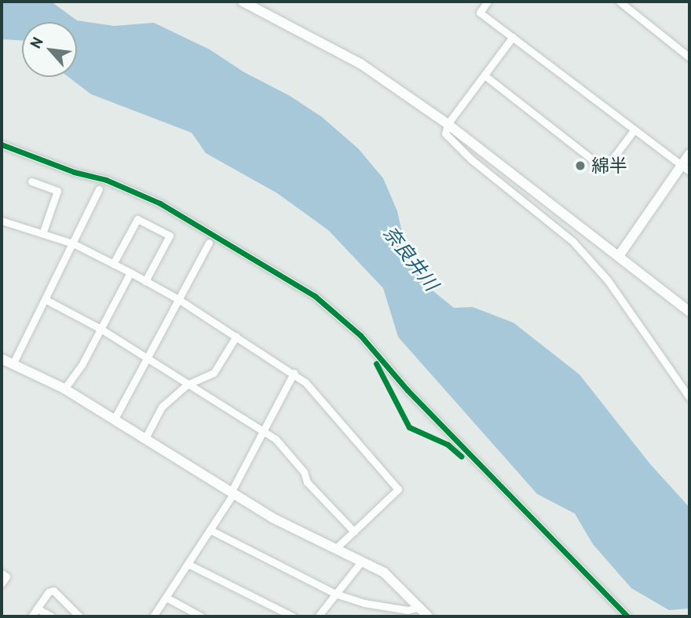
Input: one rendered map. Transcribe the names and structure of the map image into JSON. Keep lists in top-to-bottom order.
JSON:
{
  "water": ["奈良井川"],
  "places": ["綿半"],
  "north": "top left"
}
